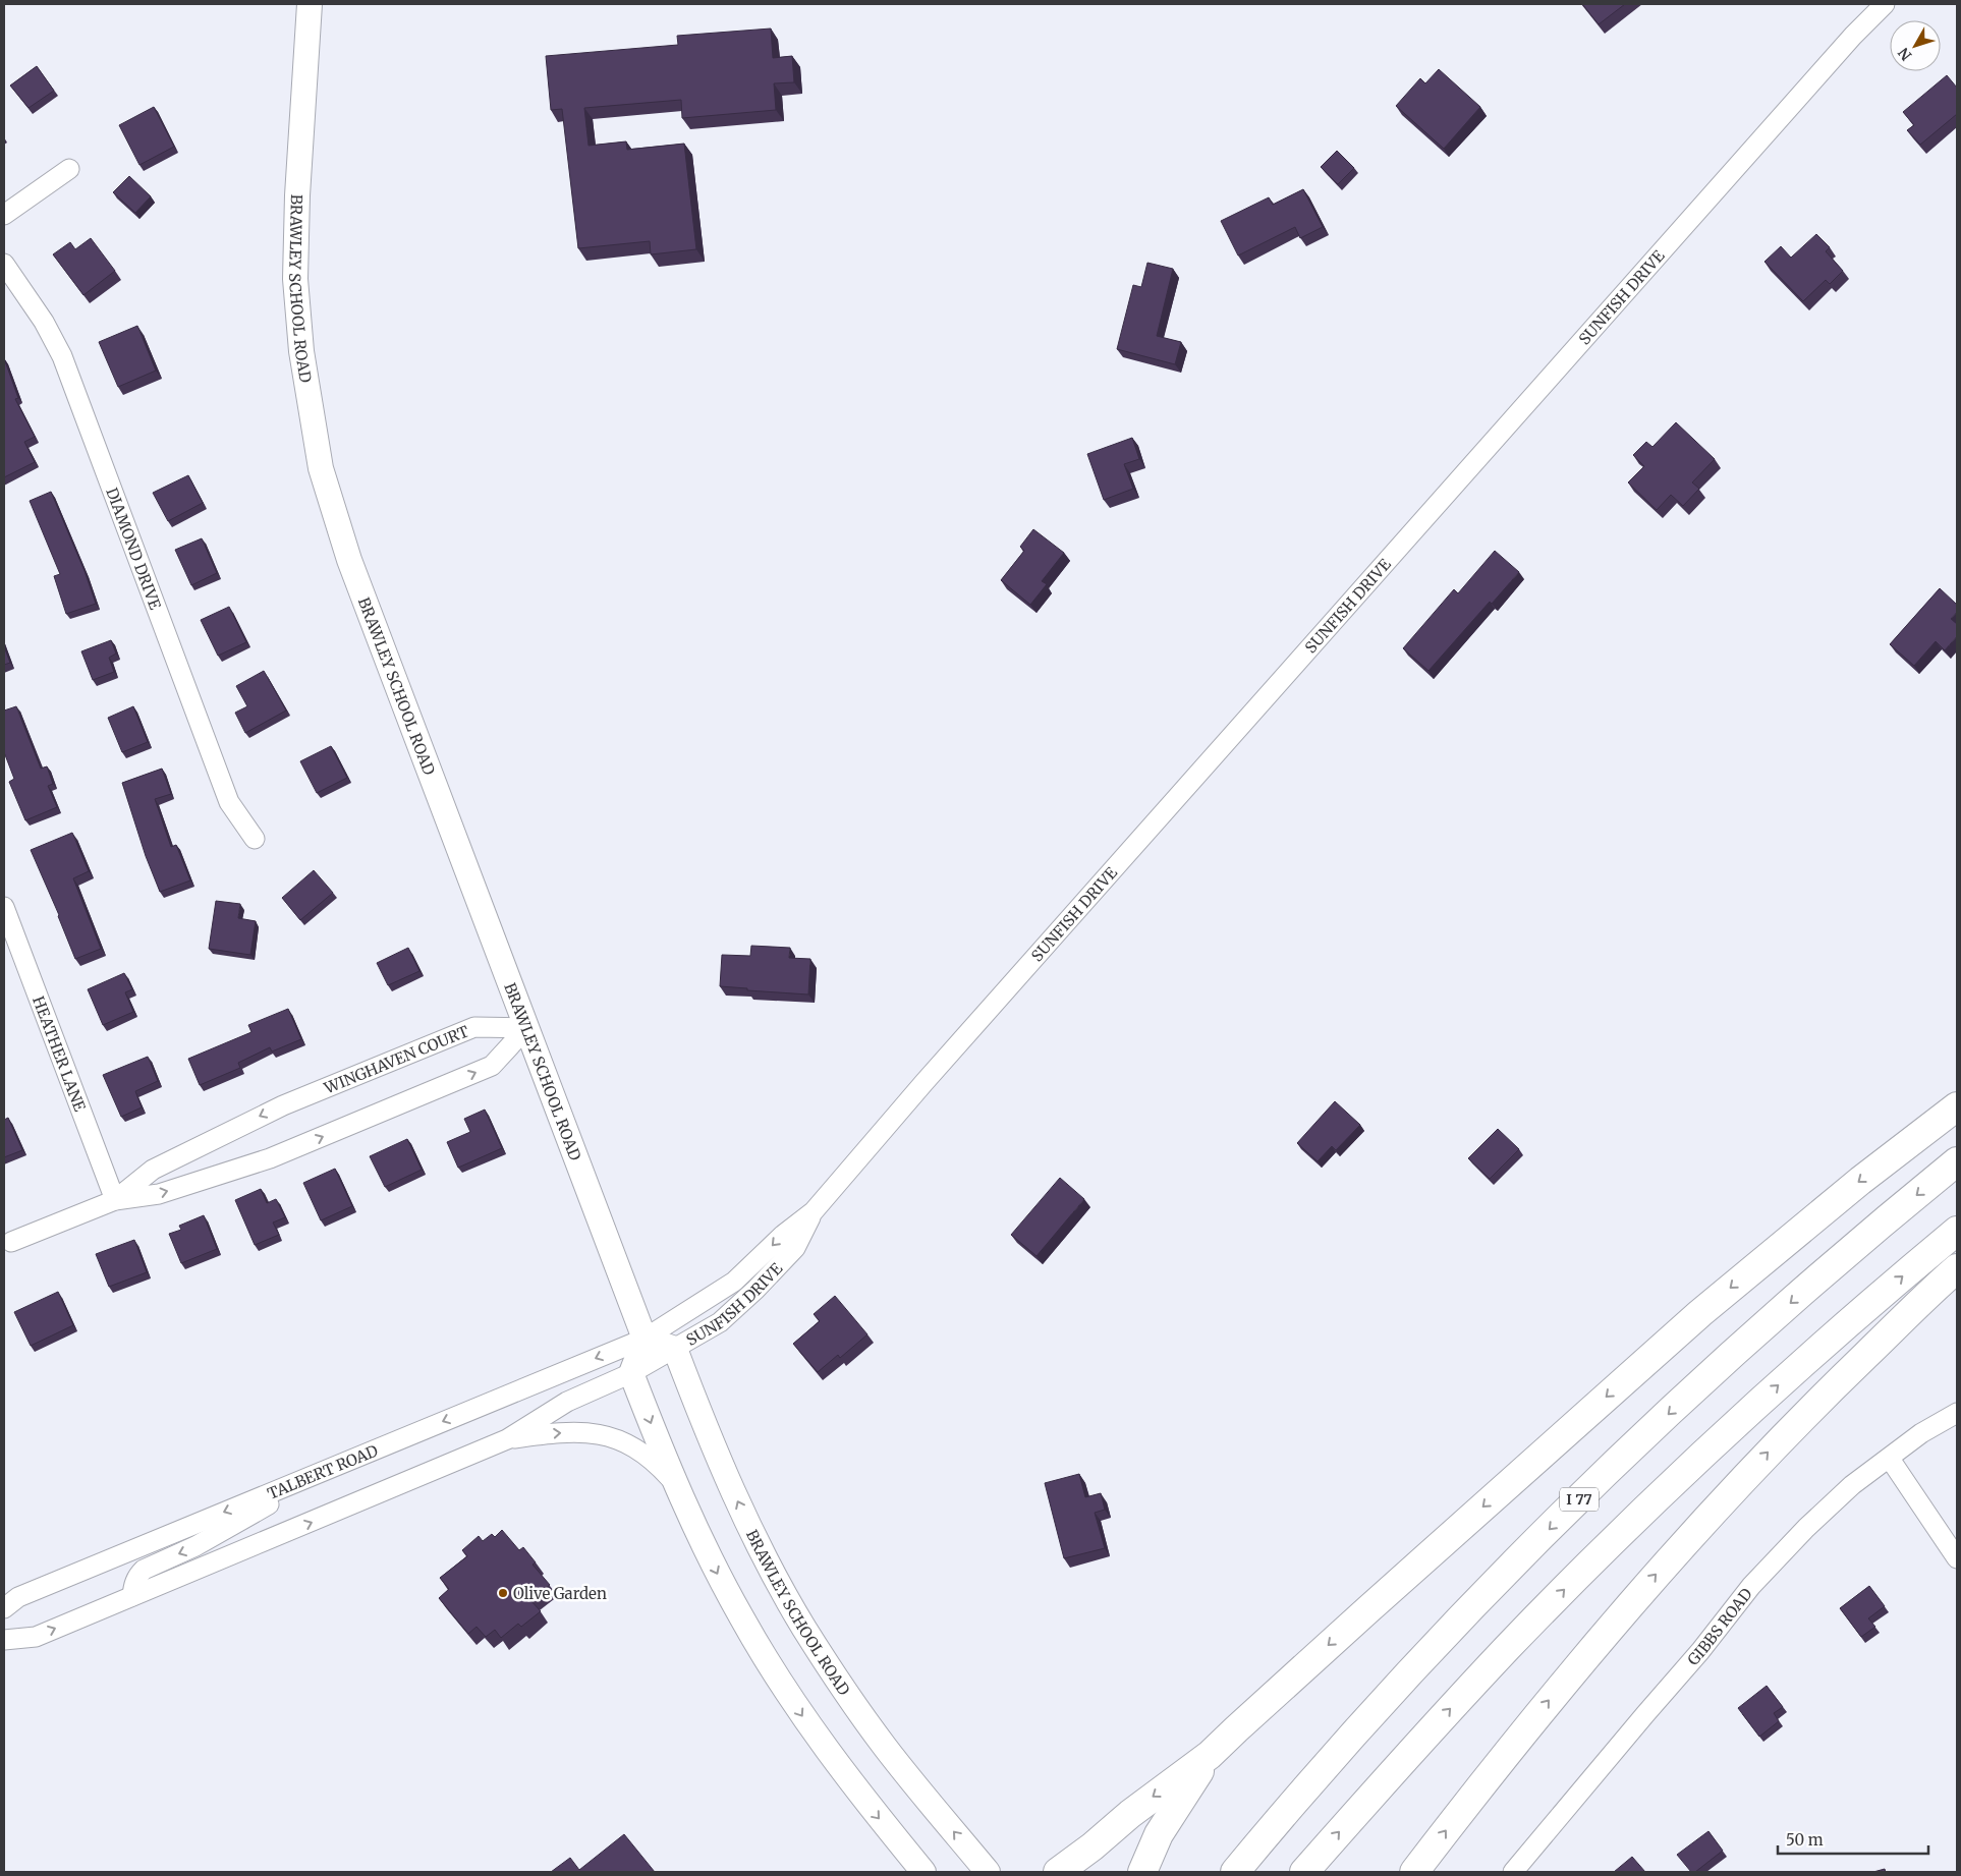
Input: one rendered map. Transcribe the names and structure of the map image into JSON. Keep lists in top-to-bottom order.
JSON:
{
  "streets": {
    "highway": ["I 77"],
    "main road": ["BRAWLEY SCHOOL ROAD"],
    "street": [
      "SUNFISH DRIVE",
      "DIAMOND DRIVE",
      "HEATHER LANE",
      "WINGHAVEN COURT",
      "TALBERT ROAD",
      "GIBBS ROAD"
    ]
  },
  "crossings": [
    ["BRAWLEY SCHOOL ROAD", "SUNFISH DRIVE"],
    ["BRAWLEY SCHOOL ROAD", "WINGHAVEN COURT"],
    ["BRAWLEY SCHOOL ROAD", "TALBERT ROAD"],
    ["SUNFISH DRIVE", "TALBERT ROAD"],
    ["HEATHER LANE", "WINGHAVEN COURT"]
  ],
  "places": ["Olive Garden"],
  "scale_bar": "50 m",
  "north": "bottom left"
}
